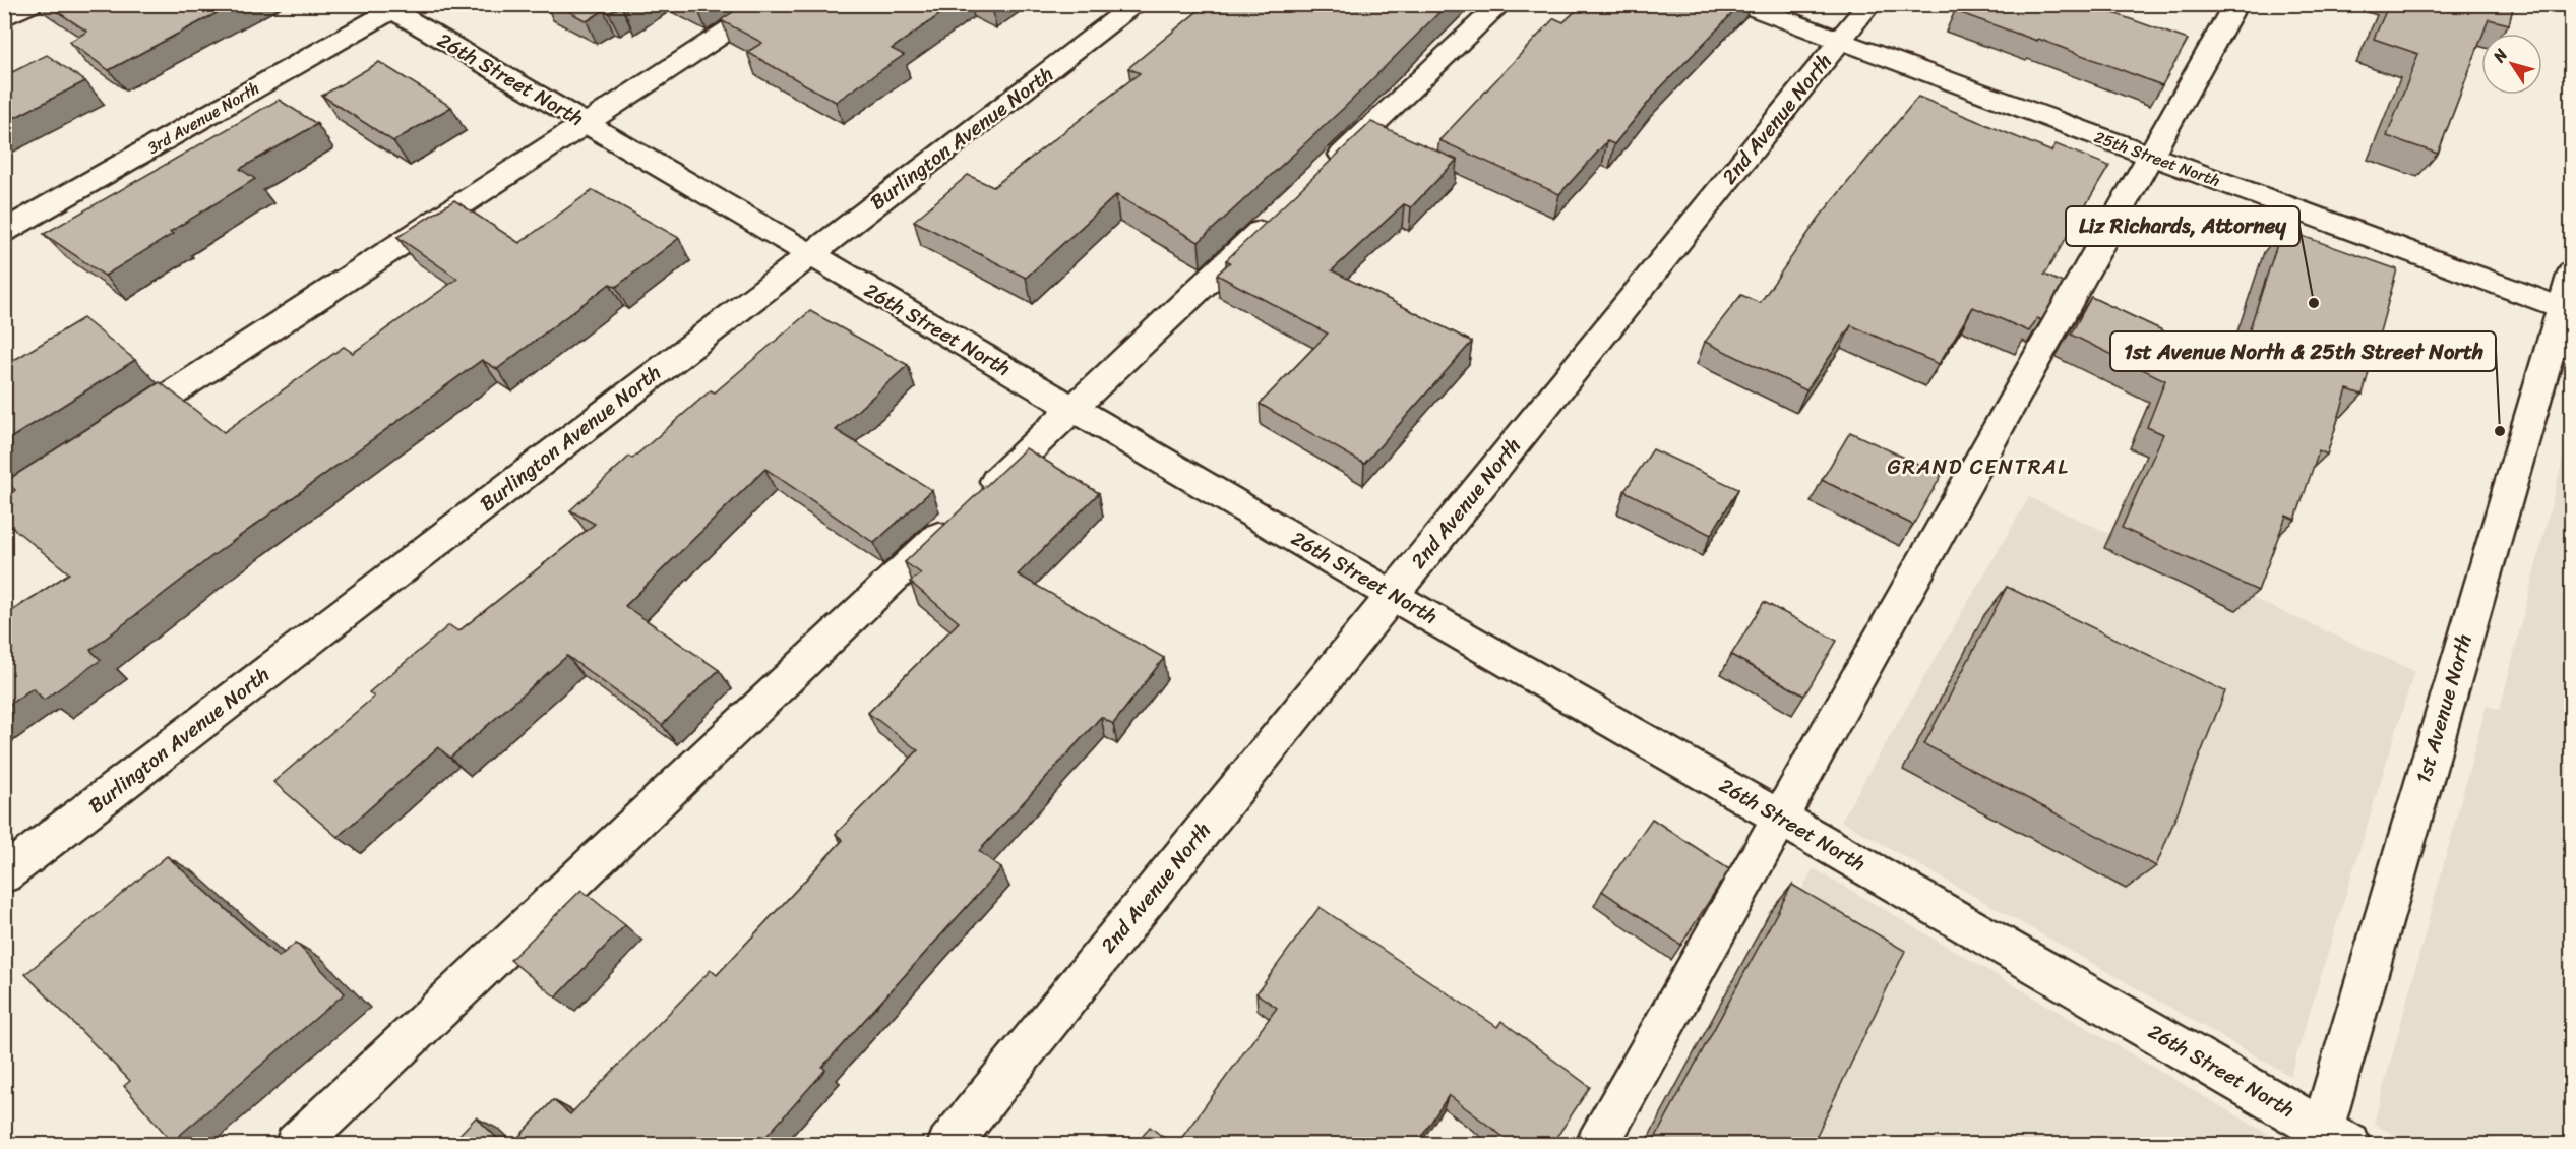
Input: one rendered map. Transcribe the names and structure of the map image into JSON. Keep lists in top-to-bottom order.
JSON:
{
  "streets": {
    "street": [
      "26th Street North",
      "3rd Avenue North",
      "2nd Avenue North",
      "Burlington Avenue North",
      "25th Street North",
      "1st Avenue North"
    ]
  },
  "crossings": [
    ["26th Street North", "3rd Avenue North"],
    ["26th Street North", "2nd Avenue North"],
    ["26th Street North", "Burlington Avenue North"],
    ["26th Street North", "1st Avenue North"],
    ["2nd Avenue North", "25th Street North"],
    ["25th Street North", "1st Avenue North"]
  ],
  "districts": ["GRAND CENTRAL"],
  "places": ["Liz Richards, Attorney", "1st Avenue North & 25th Street North"],
  "north": "top left"
}
